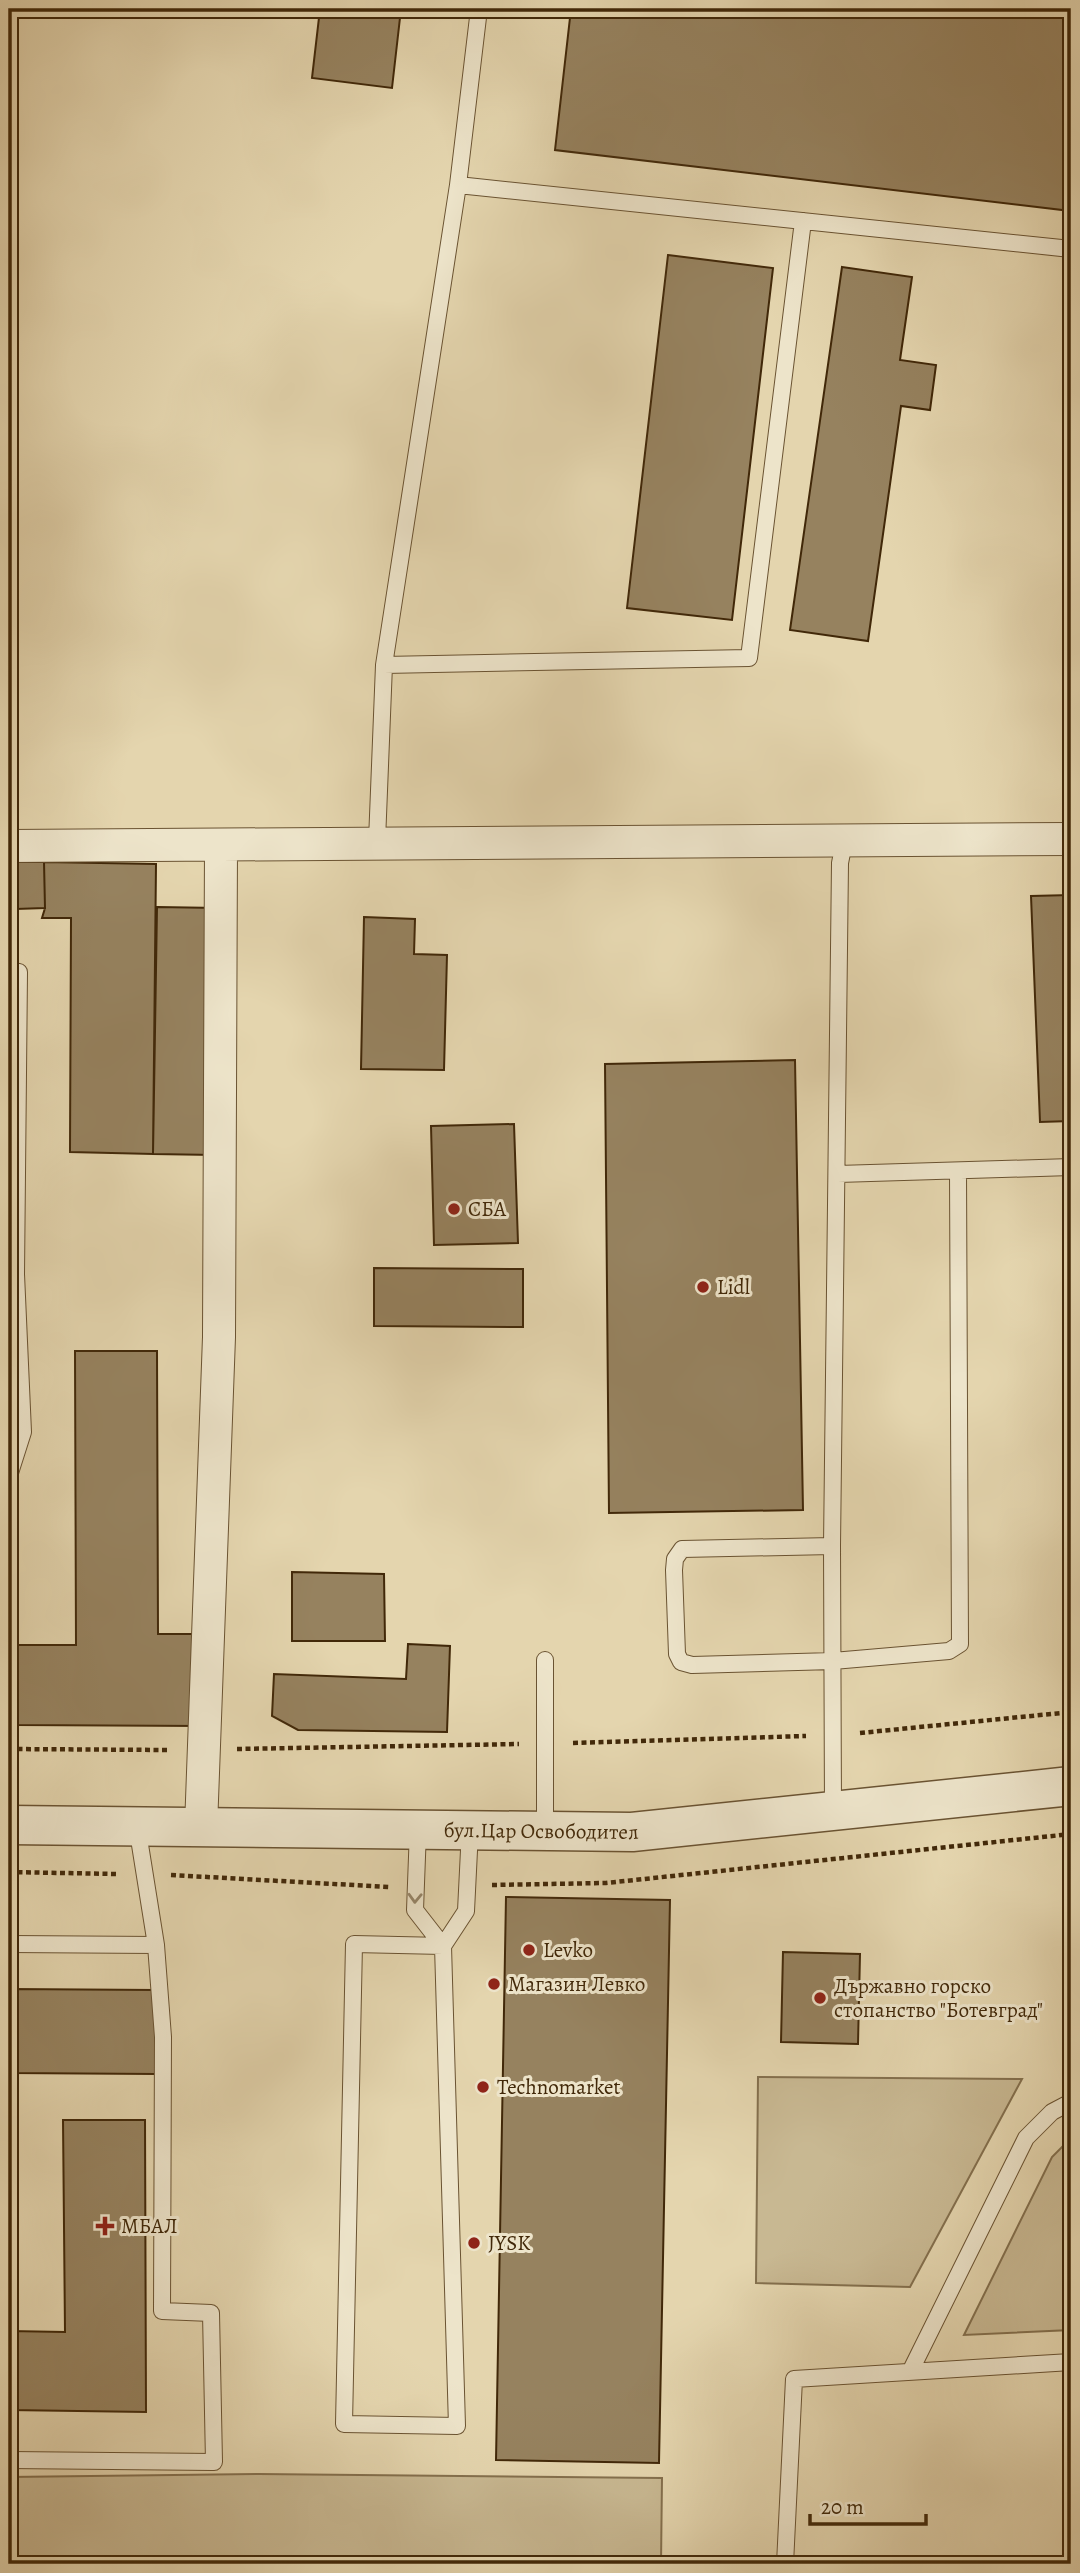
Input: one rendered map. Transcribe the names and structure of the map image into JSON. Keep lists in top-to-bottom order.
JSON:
{
  "streets": {
    "street": ["бул.Цар Освободител"]
  },
  "places": {
    "other": [
      "СБА",
      "Lidl",
      "Levko",
      "Магазин Левко",
      "Държавно горско стопанство \"Ботевград\"",
      "Technomarket",
      "JYSK"
    ],
    "health": ["МБАЛ"]
  },
  "scale_bar": "20 m"
}
